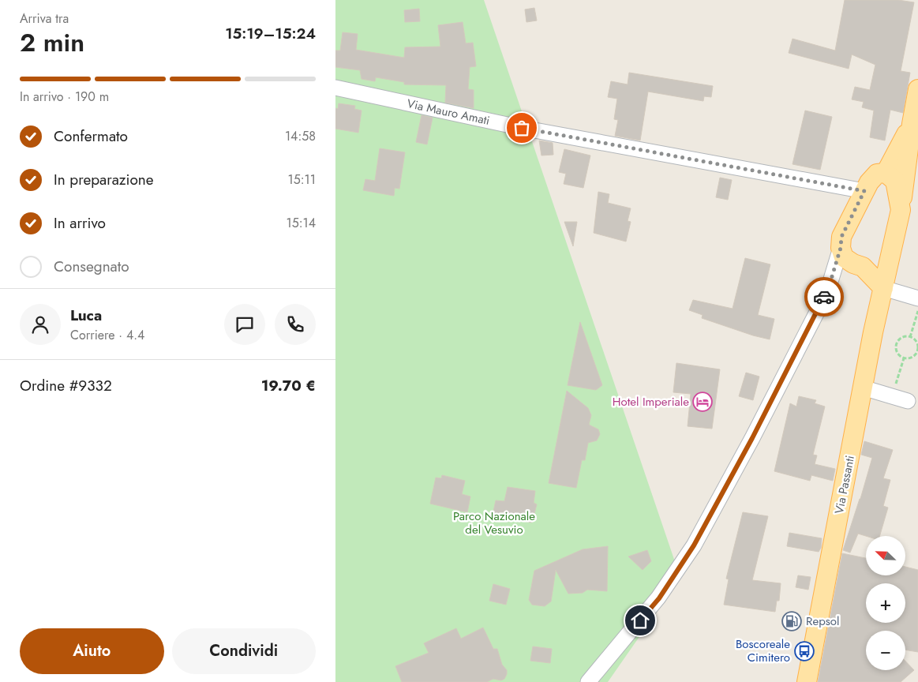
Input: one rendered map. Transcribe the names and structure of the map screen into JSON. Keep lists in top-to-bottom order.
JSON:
{
  "streets": {
    "main road": ["Via Passanti"],
    "street": ["Via Mauro Amati"]
  },
  "parks": ["Parco Nazionale del Vesuvio"],
  "places": {
    "hotel": ["Hotel Imperiale"],
    "fuel station": ["Repsol"],
    "bus stop": ["Boscoreale Cimitero"]
  },
  "north": "top left",
  "page": {
    "heading": ["2 min", "Arriva tra", "15:19–15:24"],
    "panel": [
      "Luca",
      "Corriere · 4.4",
      "Ordine #9332",
      "19.70 €"
    ],
    "bar": "In arrivo · 190 m",
    "list": [
      ["Confermato", "14:58"],
      ["In preparazione", "15:11"],
      ["In arrivo", "15:14"],
      "Consegnato"
    ],
    "map_buttons": ["+", "−"],
    "buttons": ["Aiuto", "Condividi"]
  }
}
